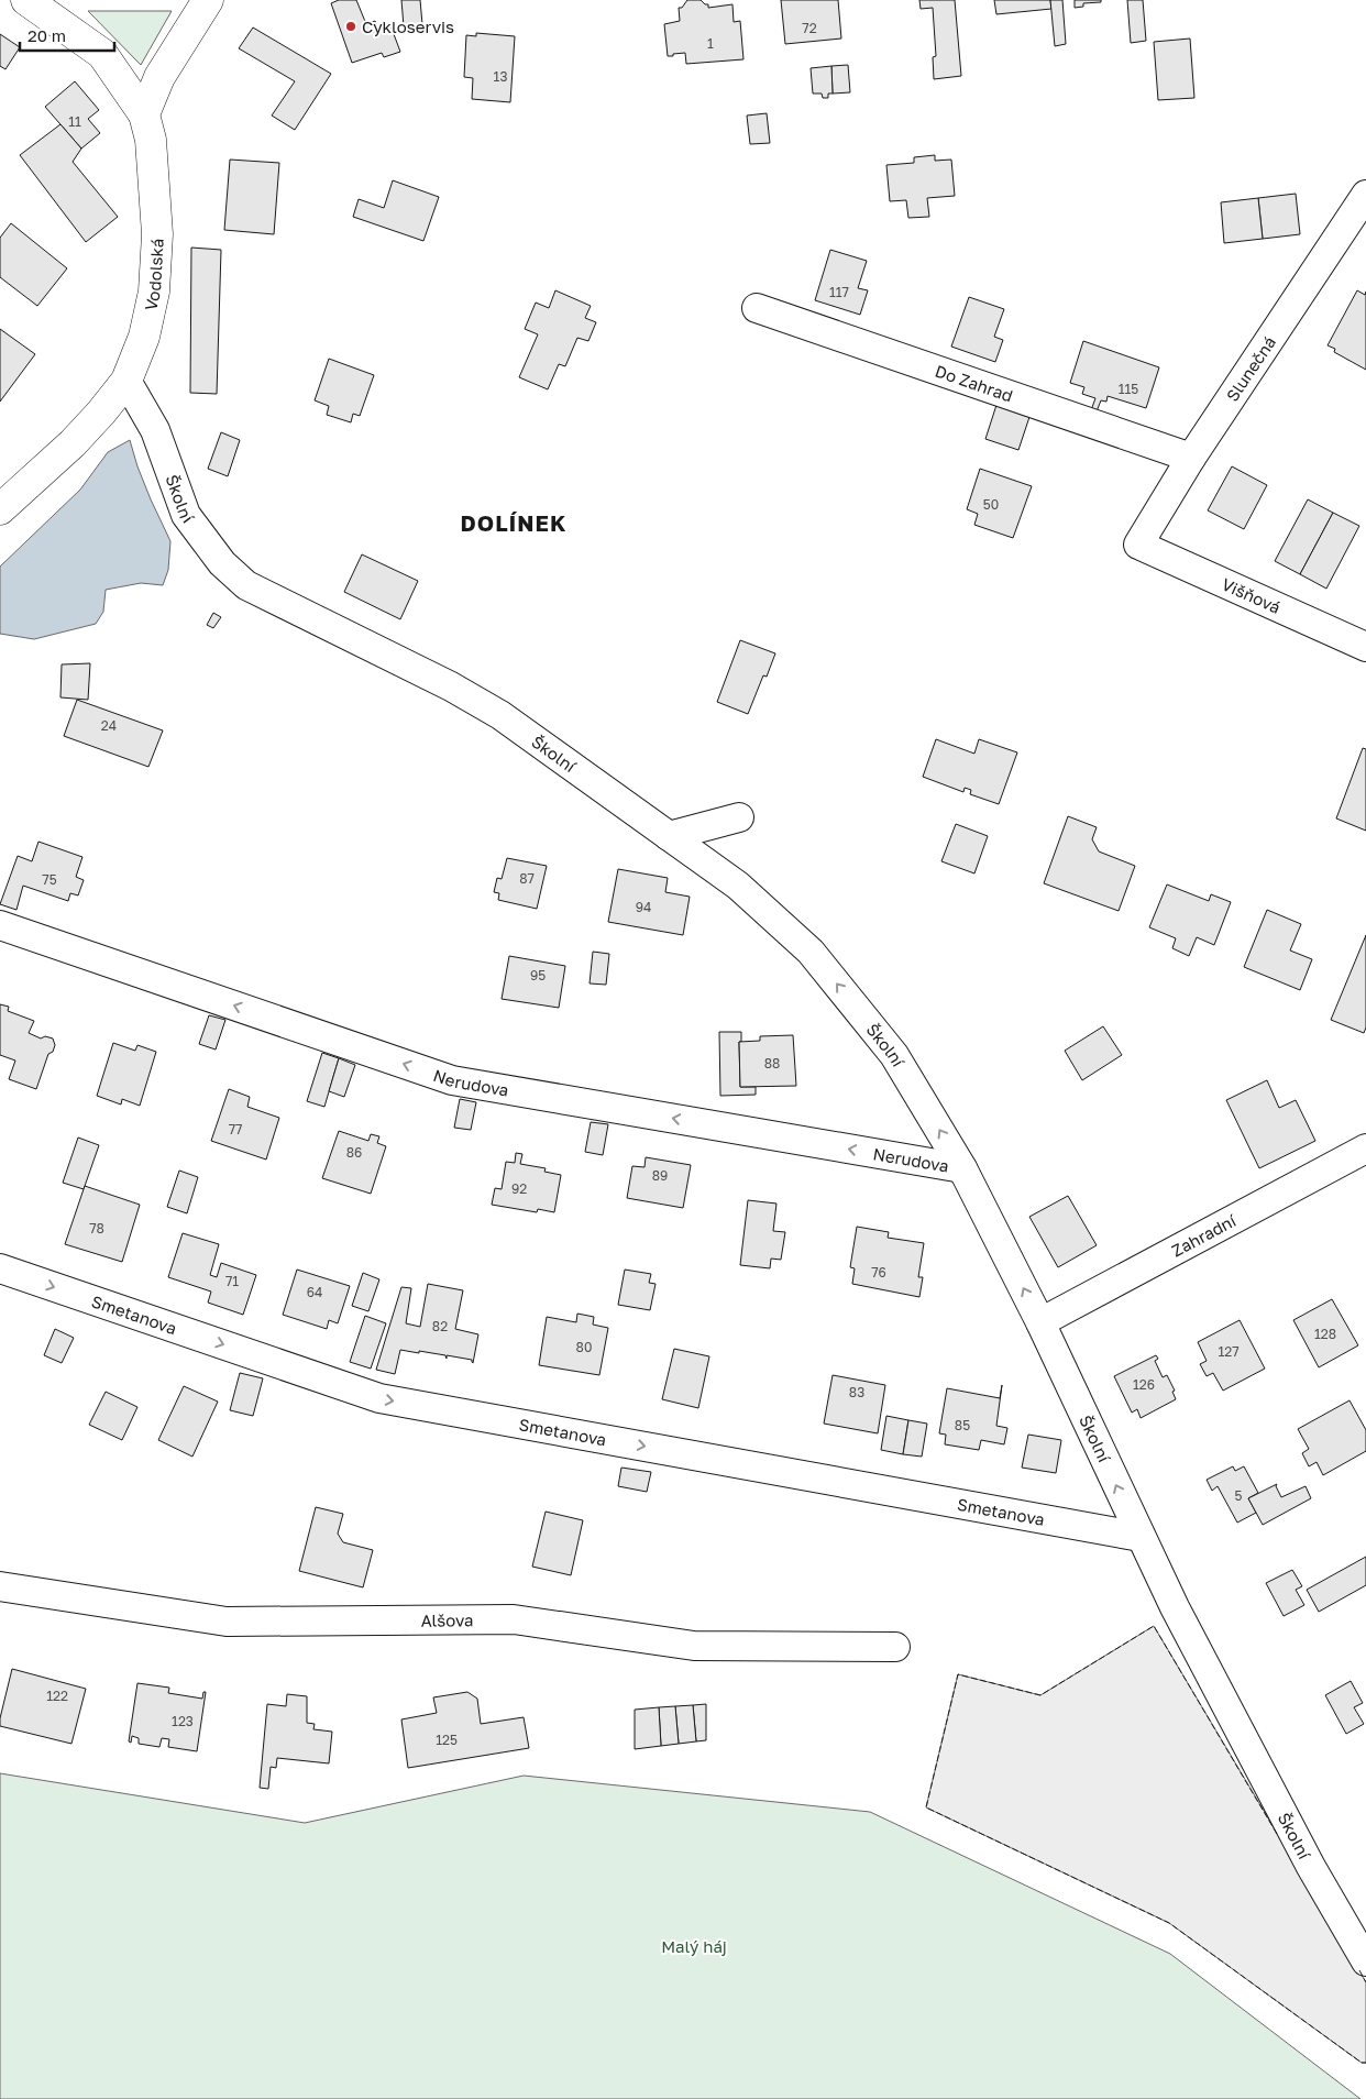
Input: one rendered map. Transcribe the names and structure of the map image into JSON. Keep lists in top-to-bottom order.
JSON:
{
  "streets": {
    "street": [
      "Vodolská",
      "Slunečná",
      "Do Zahrad",
      "Školní",
      "Višňová",
      "Nerudova",
      "Zahradní",
      "Smetanova",
      "Alšova"
    ]
  },
  "crossings": [
    ["Vodolská", "Školní"],
    ["Slunečná", "Do Zahrad"],
    ["Slunečná", "Višňová"],
    ["Školní", "Nerudova"],
    ["Školní", "Zahradní"],
    ["Školní", "Smetanova"]
  ],
  "one_way": ["Školní", "Nerudova", "Smetanova"],
  "districts": ["DOLÍNEK"],
  "parks": ["Malý háj"],
  "places": ["Cykloservis"],
  "house_numbers": [
    "72",
    "1",
    "13",
    "11",
    "117",
    "115",
    "50",
    "24",
    "87",
    "75",
    "94",
    "95",
    "88",
    "77",
    "86",
    "89",
    "92",
    "78",
    "76",
    "71",
    "64",
    "82",
    "128",
    "80",
    "127",
    "126",
    "83",
    "85",
    "5",
    "122",
    "123",
    "125"
  ],
  "scale_bar": "20 m"
}
